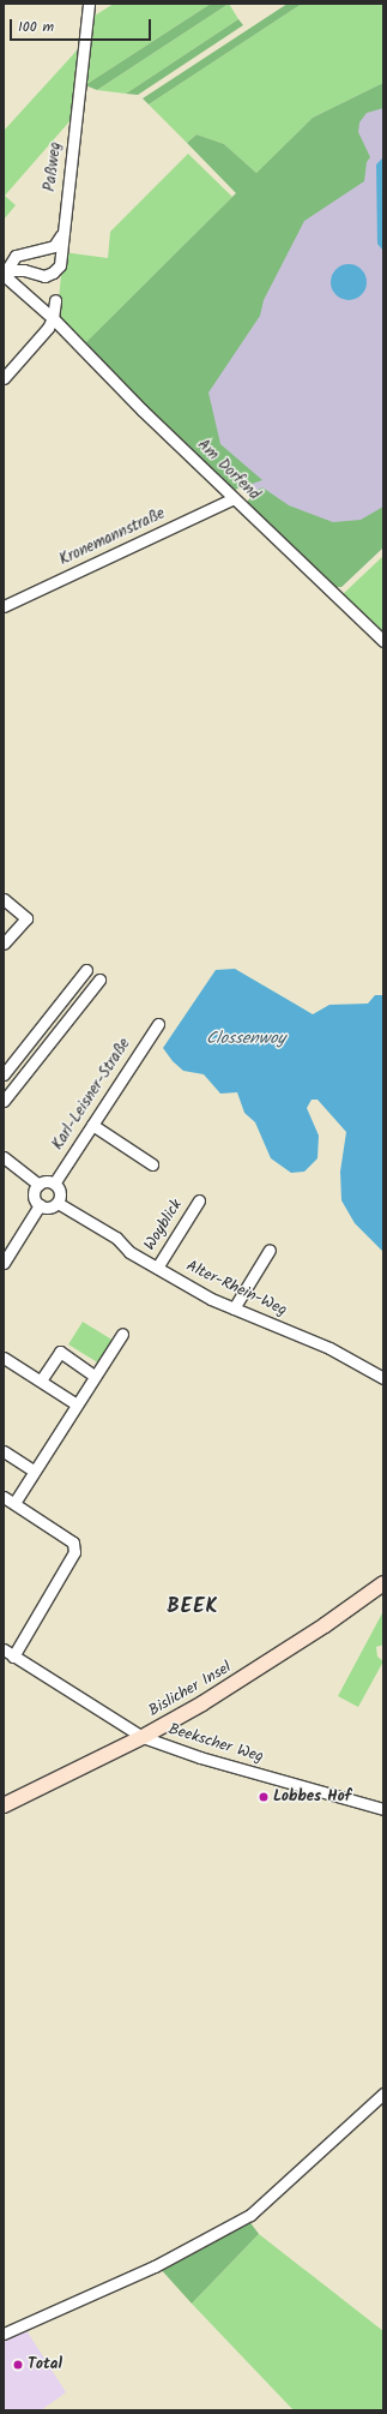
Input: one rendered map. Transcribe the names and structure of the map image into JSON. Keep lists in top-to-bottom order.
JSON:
{
  "streets": {
    "main road": ["Bislicher Insel"],
    "street": [
      "Paßweg",
      "Am Dorfend",
      "Kronemannstraße",
      "Karl-Leisner-Straße",
      "Woyblick",
      "Alter-Rhein-Weg",
      "Beekscher Weg"
    ]
  },
  "crossings": [
    ["Paßweg", "Am Dorfend"],
    ["Am Dorfend", "Kronemannstraße"],
    ["Karl-Leisner-Straße", "Alter-Rhein-Weg"],
    ["Woyblick", "Alter-Rhein-Weg"],
    ["Bislicher Insel", "Beekscher Weg"]
  ],
  "districts": ["BEEK"],
  "water": ["Clossenwoy"],
  "places": ["Lobbes Hof", "Total"],
  "scale_bar": "100 m"
}
